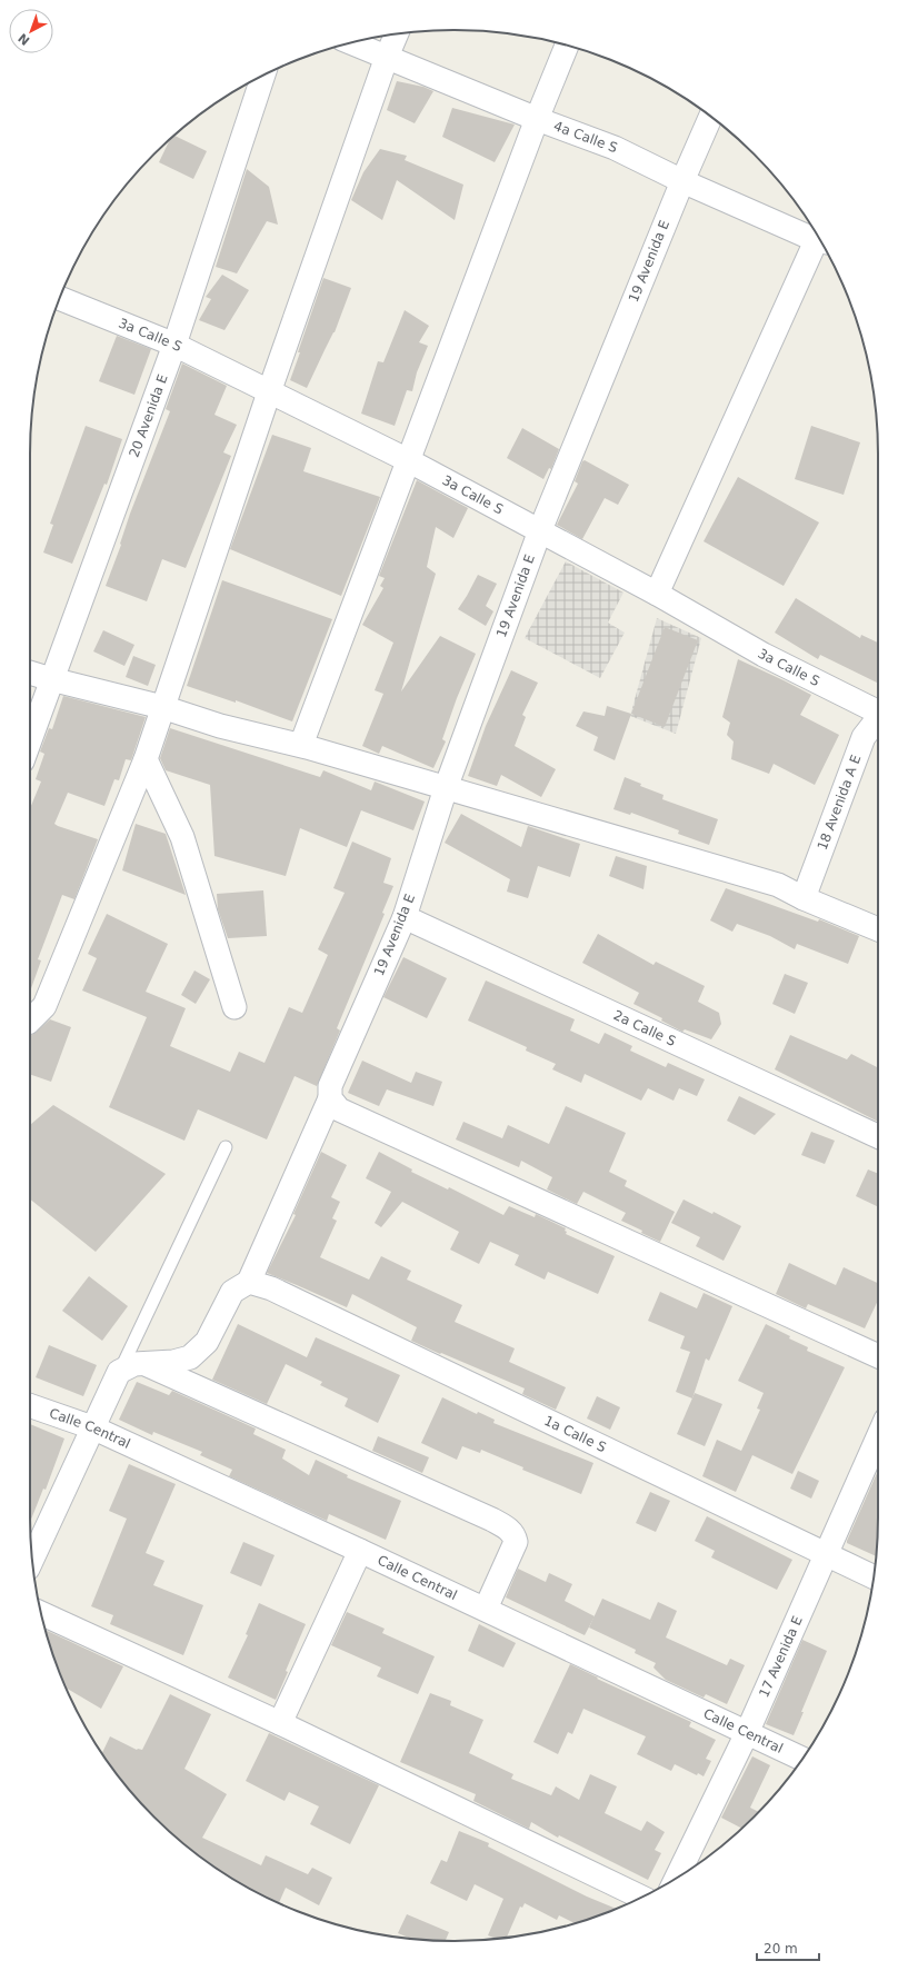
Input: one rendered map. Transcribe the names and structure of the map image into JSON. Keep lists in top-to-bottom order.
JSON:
{
  "streets": {
    "street": [
      "4a Calle S",
      "19 Avenida E",
      "3a Calle S",
      "20 Avenida E",
      "18 Avenida A E",
      "2a Calle S",
      "Calle Central",
      "1a Calle S",
      "17 Avenida E"
    ]
  },
  "crossings": [
    ["4a Calle S", "19 Avenida E"],
    ["19 Avenida E", "3a Calle S"],
    ["19 Avenida E", "2a Calle S"],
    ["19 Avenida E", "1a Calle S"],
    ["3a Calle S", "20 Avenida E"],
    ["Calle Central", "17 Avenida E"],
    ["1a Calle S", "17 Avenida E"]
  ],
  "scale_bar": "20 m",
  "north": "bottom left"
}
